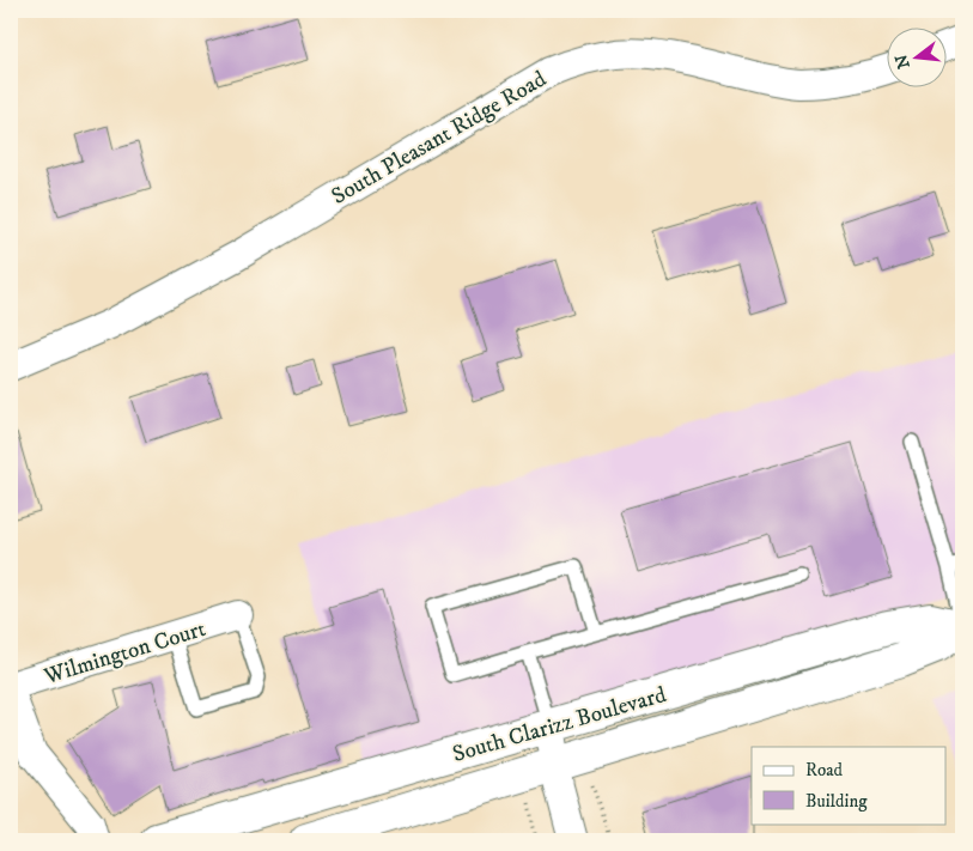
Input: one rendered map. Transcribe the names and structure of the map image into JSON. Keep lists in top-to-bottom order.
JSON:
{
  "streets": {
    "street": ["South Pleasant Ridge Road", "Wilmington Court", "South Clarizz Boulevard"]
  },
  "legend": ["Road", "Building"],
  "north": "left"
}
